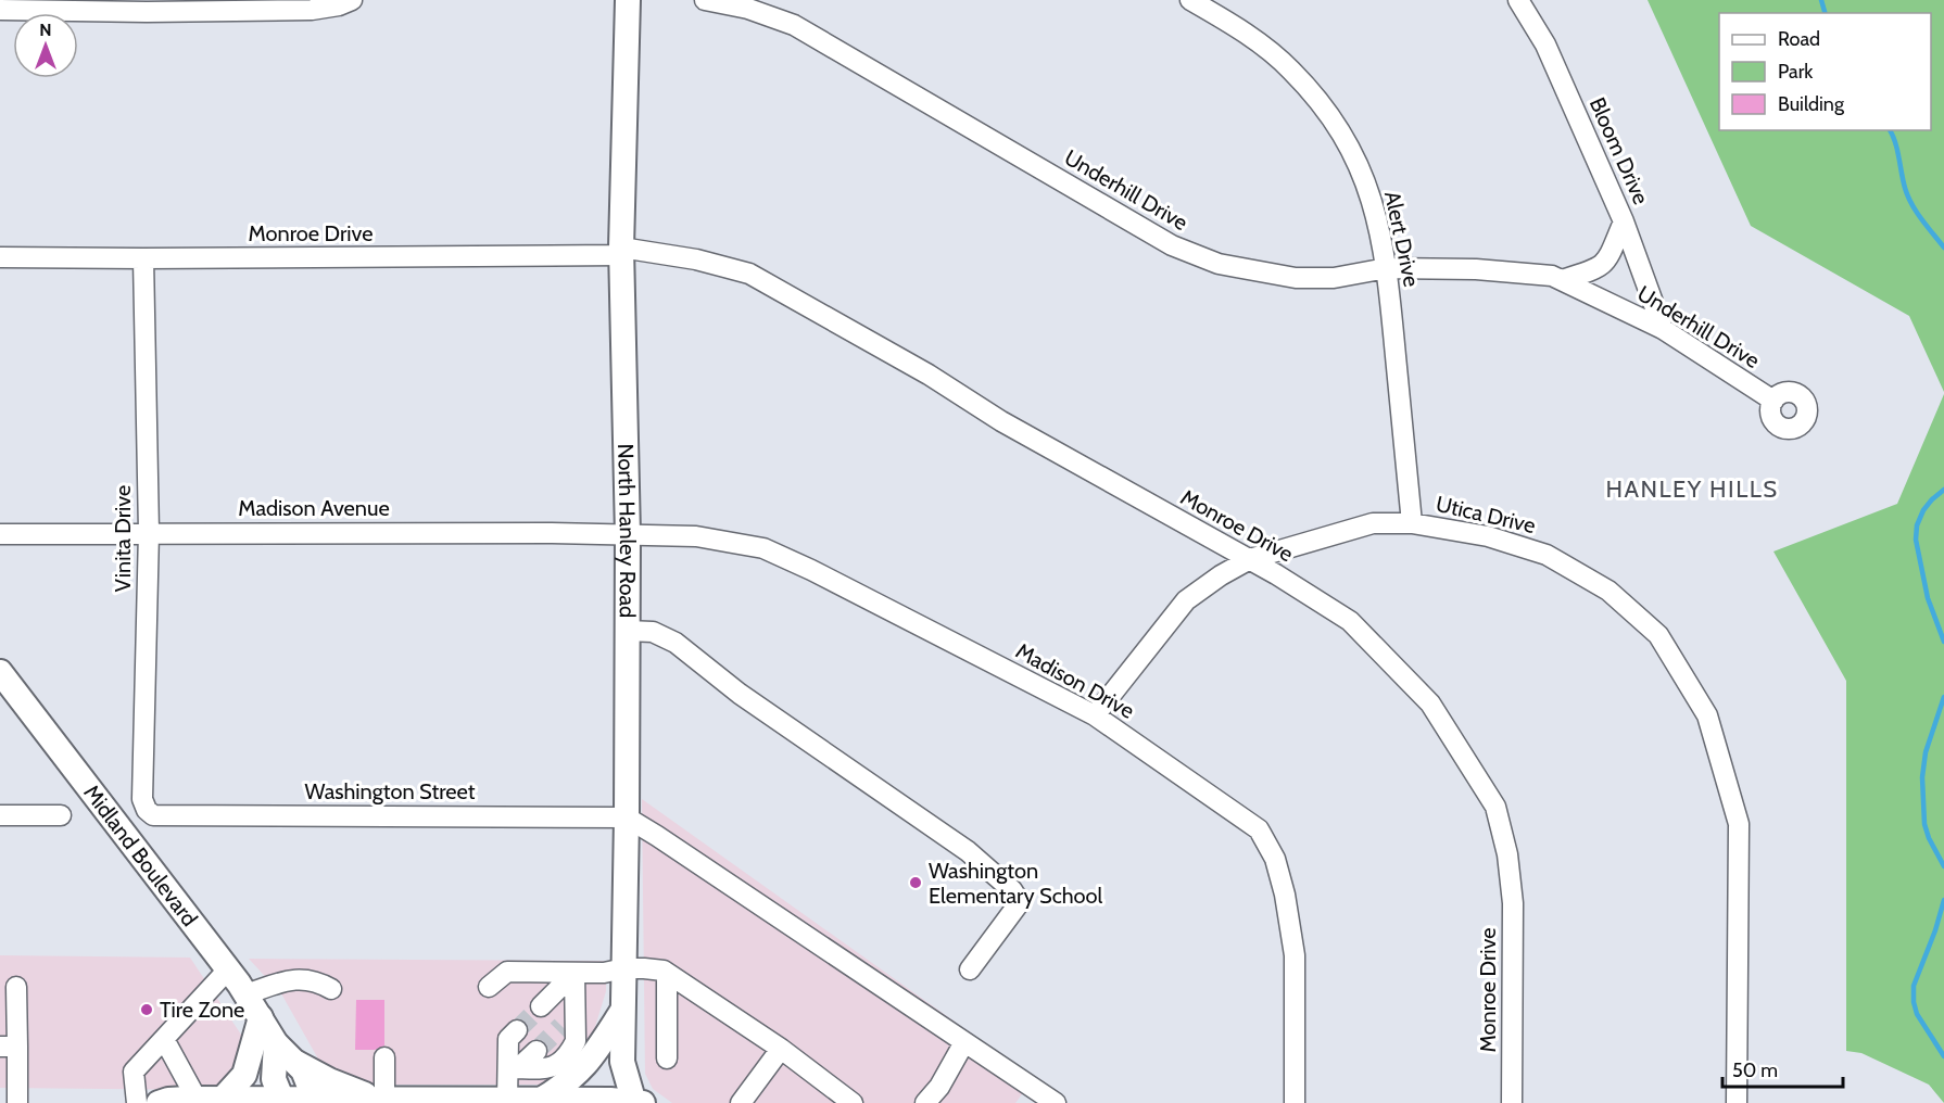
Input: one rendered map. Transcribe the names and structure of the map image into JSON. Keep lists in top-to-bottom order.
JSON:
{
  "streets": {
    "main road": ["North Hanley Road", "Midland Boulevard"],
    "street": [
      "Bloom Drive",
      "Underhill Drive",
      "Monroe Drive",
      "Alert Drive",
      "Madison Avenue",
      "Utica Drive",
      "Vinita Drive",
      "Madison Drive",
      "Washington Street"
    ]
  },
  "crossings": [
    ["Bloom Drive", "Underhill Drive"],
    ["Underhill Drive", "Alert Drive"],
    ["Monroe Drive", "Utica Drive"],
    ["Monroe Drive", "North Hanley Road"],
    ["Monroe Drive", "Vinita Drive"],
    ["Alert Drive", "Utica Drive"],
    ["Madison Avenue", "North Hanley Road"],
    ["Madison Avenue", "Vinita Drive"],
    ["Madison Avenue", "Madison Drive"],
    ["Utica Drive", "Madison Drive"],
    ["North Hanley Road", "Madison Drive"],
    ["North Hanley Road", "Washington Street"],
    ["Vinita Drive", "Washington Street"]
  ],
  "districts": ["HANLEY HILLS"],
  "places": ["Washington Elementary School", "Tire Zone"],
  "legend": ["Road", "Park", "Building"],
  "scale_bar": "50 m",
  "north": "top"
}
